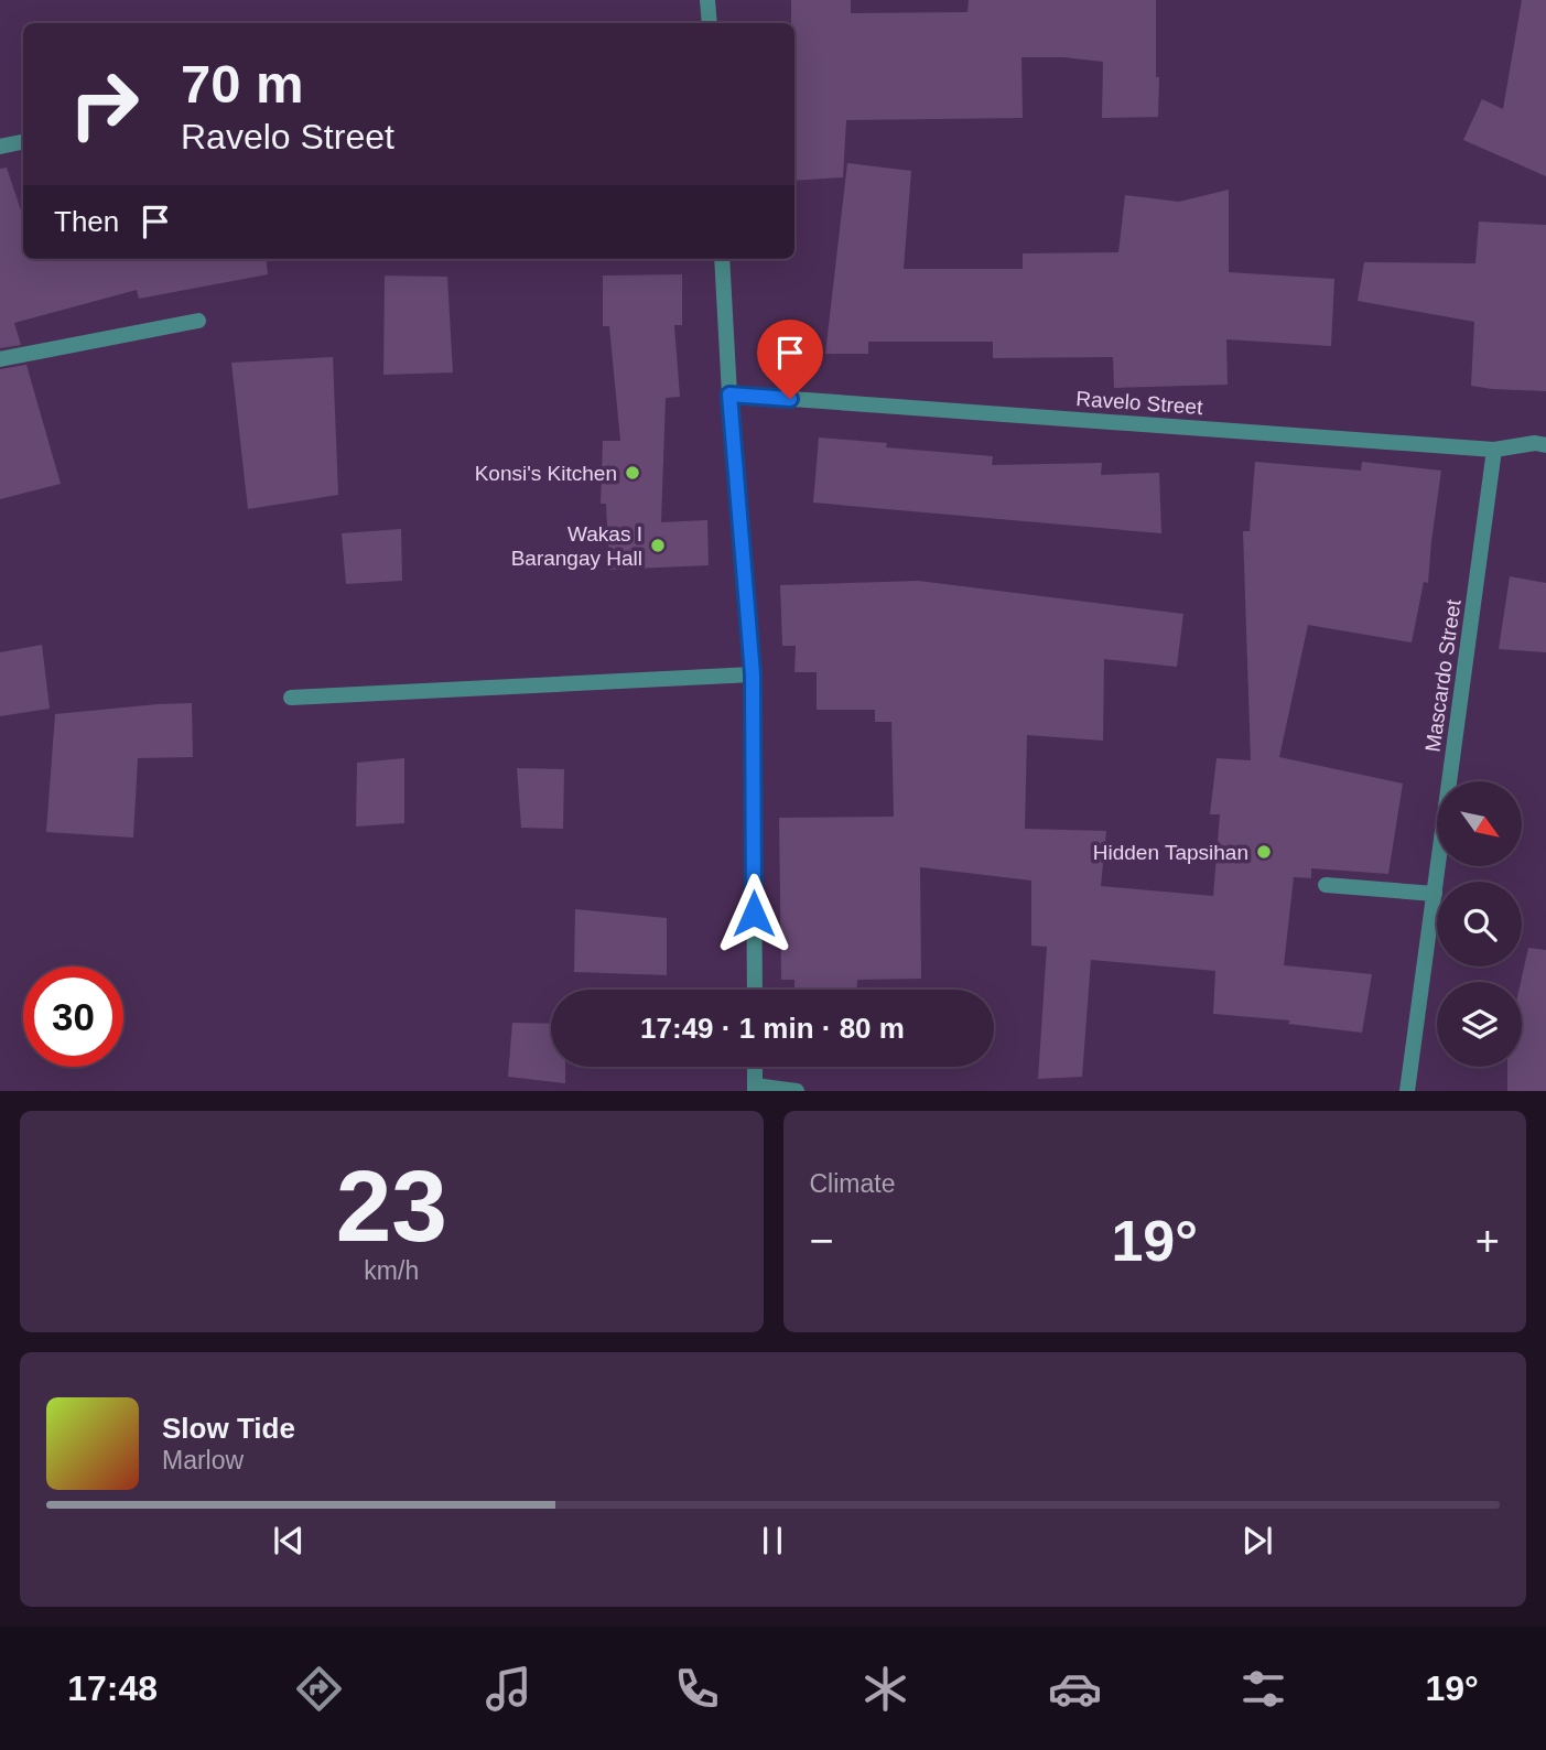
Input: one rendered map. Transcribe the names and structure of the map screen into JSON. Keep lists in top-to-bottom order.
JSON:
{
  "streets": {
    "street": ["Ravelo Street", "Mascardo Street"]
  },
  "crossings": [
    ["Ravelo Street", "Mascardo Street"]
  ],
  "places": ["Konsi's Kitchen", "Wakas I Barangay Hall", "Hidden Tapsihan"],
  "north": "bottom right",
  "page": {
    "turn": ["70 m", "Ravelo Street"],
    "then": "Then",
    "limit": "30",
    "trip": "17:49 · 1 min · 80 m",
    "tile": [
      ["23", "km/h"],
      "Climate"
    ],
    "heat": ["−", "19°", "+"],
    "song": ["Slow Tide", "Marlow"],
    "tabs": ["17:48", "19°"]
  }
}
